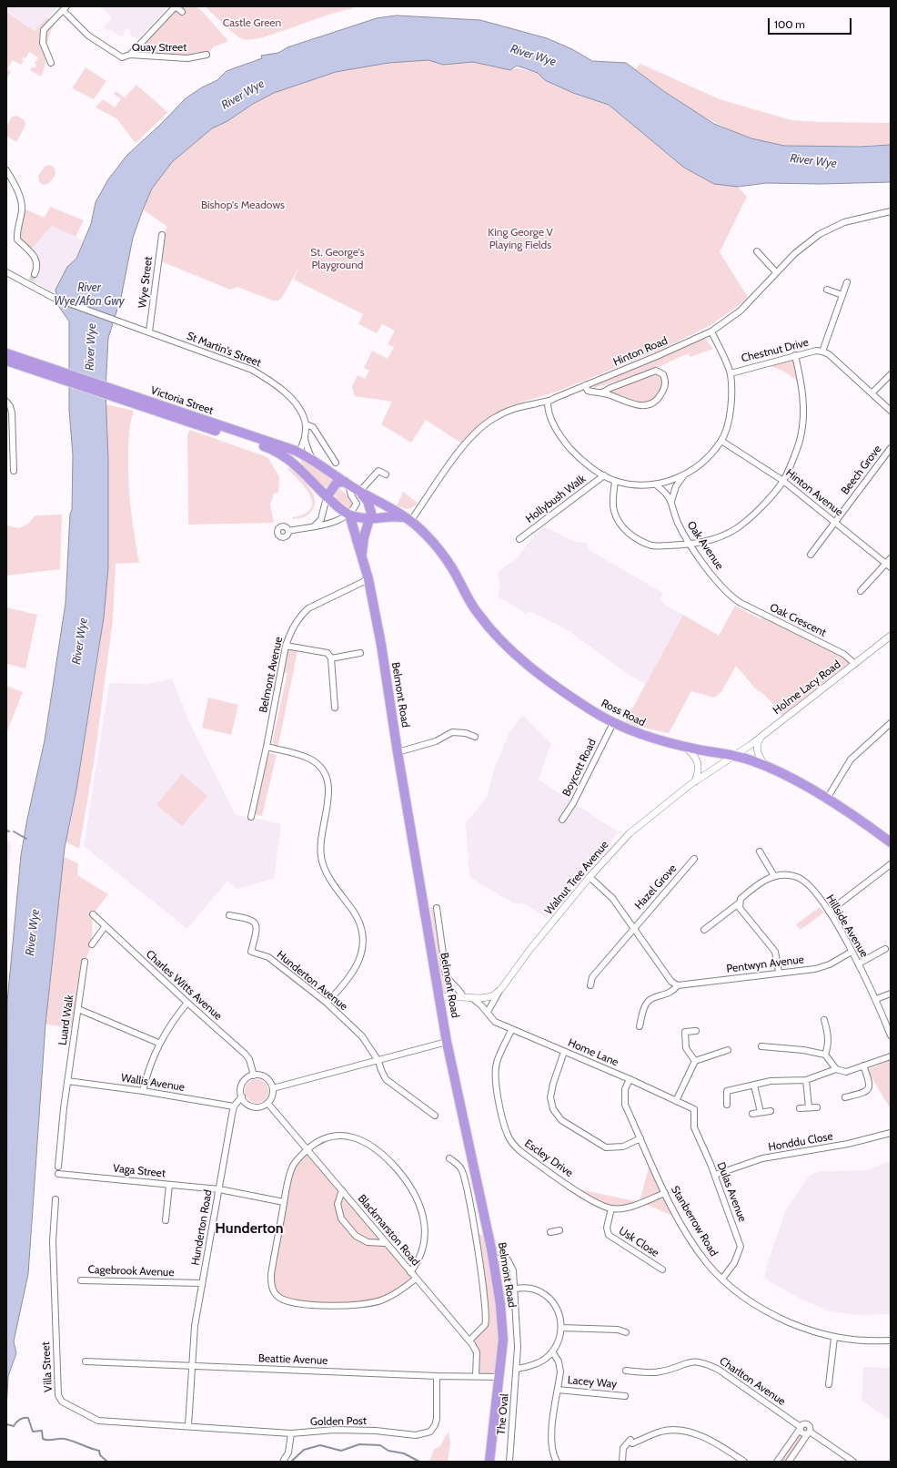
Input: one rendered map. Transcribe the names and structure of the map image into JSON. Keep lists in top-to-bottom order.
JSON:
{
  "streets": {
    "highway": ["Victoria Street", "Belmont Road", "Ross Road"],
    "street": [
      "Quay Street",
      "Wye Street",
      "St Martin's Street",
      "Chestnut Drive",
      "Hinton Road",
      "Beech Grove",
      "Hinton Avenue",
      "Hollybush Walk",
      "Oak Avenue",
      "Oak Crescent",
      "Belmont Avenue",
      "Holme Lacy Road",
      "Boycott Road",
      "Walnut Tree Avenue",
      "Hazel Grove",
      "Hillside Avenue",
      "Pentwyn Avenue",
      "Hunderton Avenue",
      "Charles Witts Avenue",
      "Luard Walk",
      "Home Lane",
      "Wallis Avenue",
      "Honddu Close",
      "Escley Drive",
      "Vaga Street",
      "Dulas Avenue",
      "Stanberrow Road",
      "Hunderton Road",
      "Blackmarston Road",
      "Usk Close",
      "Cagebrook Avenue",
      "Beattie Avenue",
      "Villa Street",
      "Charlton Avenue",
      "Lacey Way",
      "The Oval",
      "Golden Post"
    ]
  },
  "crossings": [
    ["Wye Street", "St Martin's Street"],
    ["St Martin's Street", "Victoria Street"],
    ["Hinton Road", "Ross Road"],
    ["Victoria Street", "Belmont Road"],
    ["Victoria Street", "Ross Road"],
    ["Beech Grove", "Hinton Avenue"],
    ["Oak Avenue", "Oak Crescent"],
    ["Oak Crescent", "Holme Lacy Road"],
    ["Belmont Avenue", "Belmont Road"],
    ["Holme Lacy Road", "Ross Road"],
    ["Holme Lacy Road", "Walnut Tree Avenue"],
    ["Belmont Road", "Walnut Tree Avenue"],
    ["Belmont Road", "Beattie Avenue"],
    ["Belmont Road", "The Oval"],
    ["Ross Road", "Boycott Road"],
    ["Ross Road", "Walnut Tree Avenue"],
    ["Walnut Tree Avenue", "Hazel Grove"],
    ["Walnut Tree Avenue", "Home Lane"],
    ["Hazel Grove", "Pentwyn Avenue"],
    ["Hillside Avenue", "Pentwyn Avenue"],
    ["Charles Witts Avenue", "Hunderton Road"],
    ["Charles Witts Avenue", "Blackmarston Road"],
    ["Luard Walk", "Wallis Avenue"],
    ["Home Lane", "Escley Drive"],
    ["Home Lane", "Dulas Avenue"],
    ["Home Lane", "Stanberrow Road"],
    ["Wallis Avenue", "Hunderton Road"],
    ["Honddu Close", "Dulas Avenue"],
    ["Escley Drive", "Usk Close"],
    ["Vaga Street", "Hunderton Road"],
    ["Dulas Avenue", "Stanberrow Road"],
    ["Hunderton Road", "Blackmarston Road"],
    ["Hunderton Road", "Cagebrook Avenue"],
    ["Hunderton Road", "Beattie Avenue"],
    ["Hunderton Road", "Villa Street"],
    ["Hunderton Road", "Golden Post"],
    ["Blackmarston Road", "Beattie Avenue"],
    ["Beattie Avenue", "Golden Post"],
    ["Villa Street", "Golden Post"]
  ],
  "districts": ["Hunderton"],
  "water": ["River Wye", "River Wye/Afon Gwy"],
  "parks": [
    "Castle Green",
    "Bishop's Meadows",
    "King George V Playing Fields",
    "St. George's Playground"
  ],
  "scale_bar": "100 m"
}
